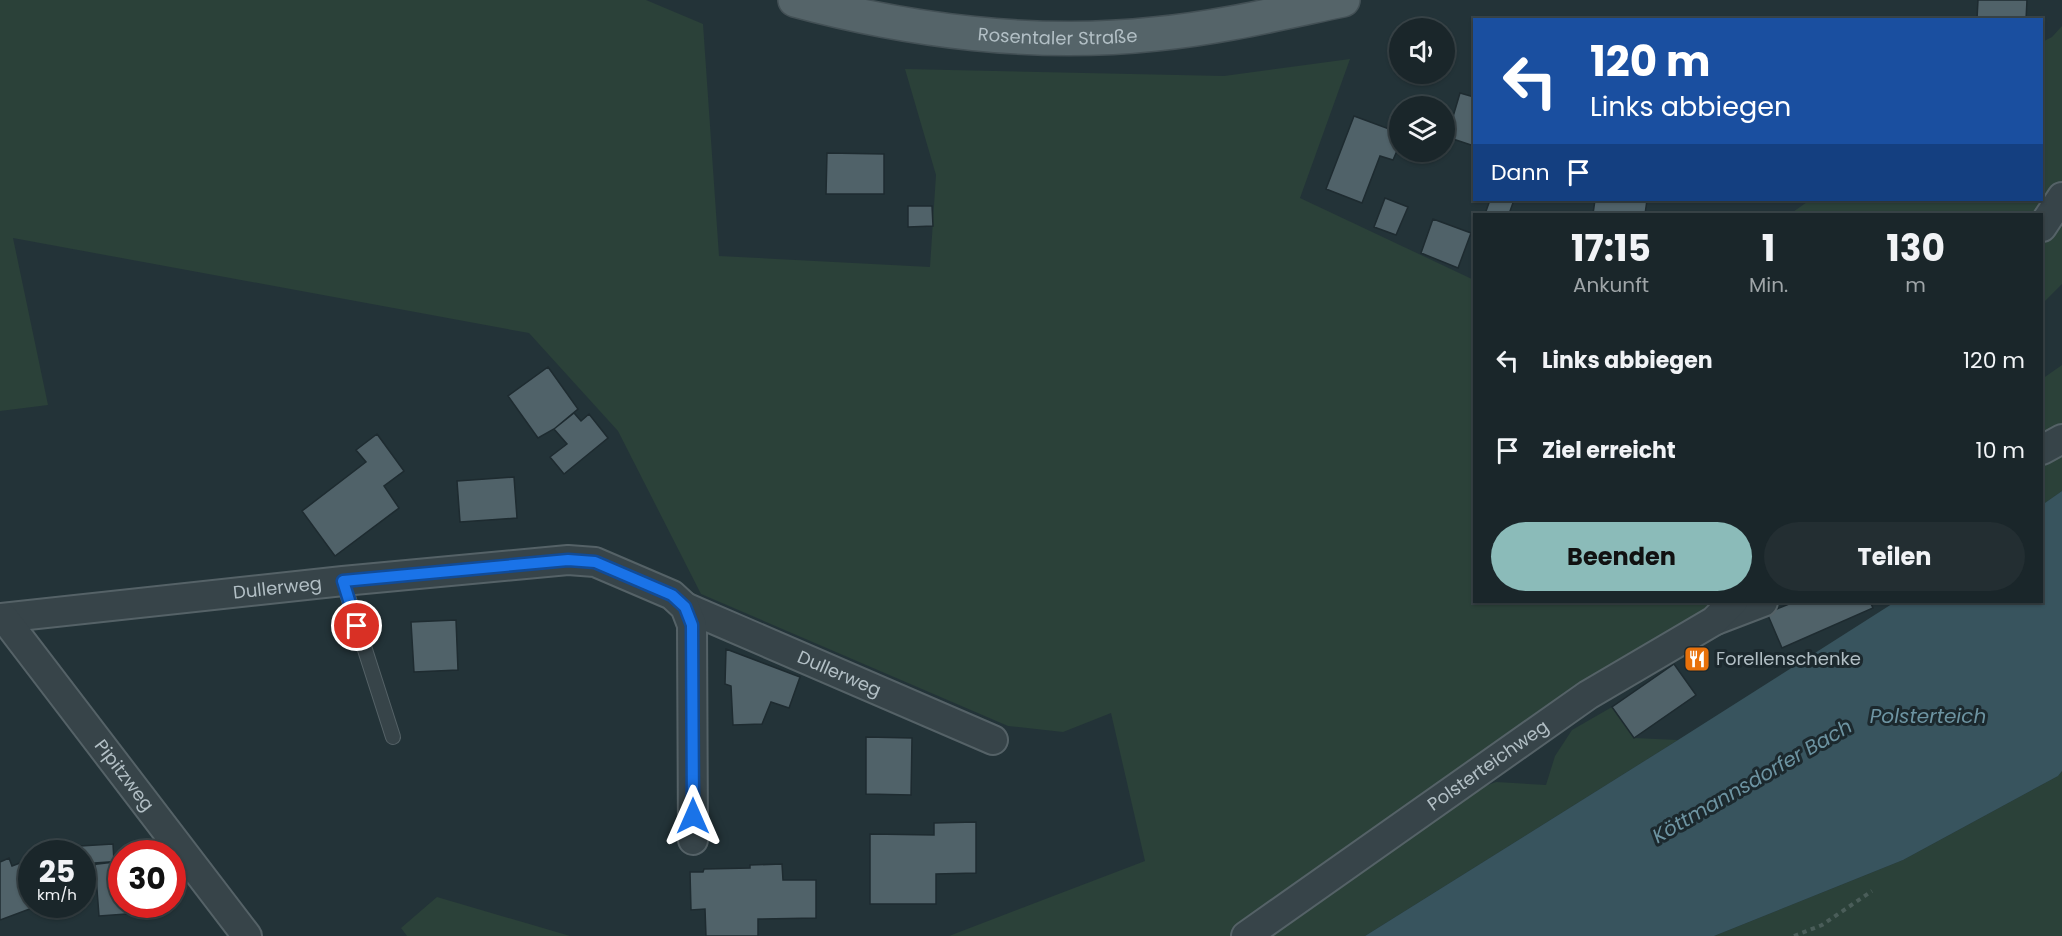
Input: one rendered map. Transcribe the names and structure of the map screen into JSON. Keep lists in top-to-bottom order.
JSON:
{
  "streets": {
    "main road": ["Rosentaler Straße"],
    "street": ["Dullerweg", "Polsterteichweg", "Pipitzweg"]
  },
  "crossings": [
    ["Dullerweg", "Pipitzweg"]
  ],
  "water": ["Polsterteich", "Köttmannsdorfer Bach"],
  "places": {
    "restaurant": ["Forellenschenke"]
  },
  "page": {
    "turn": ["120 m", "Links abbiegen"],
    "then": "Dann",
    "eta": [
      "17:15",
      "Ankunft",
      "1",
      "Min.",
      "130",
      "m"
    ],
    "list": [
      {
        "name": "Links abbiegen",
        "value": "120 m"
      },
      {
        "name": "Ziel erreicht",
        "value": "10 m"
      }
    ],
    "buttons": ["Beenden", "Teilen"],
    "speed": "25 km/h",
    "limit": "30"
  }
}
